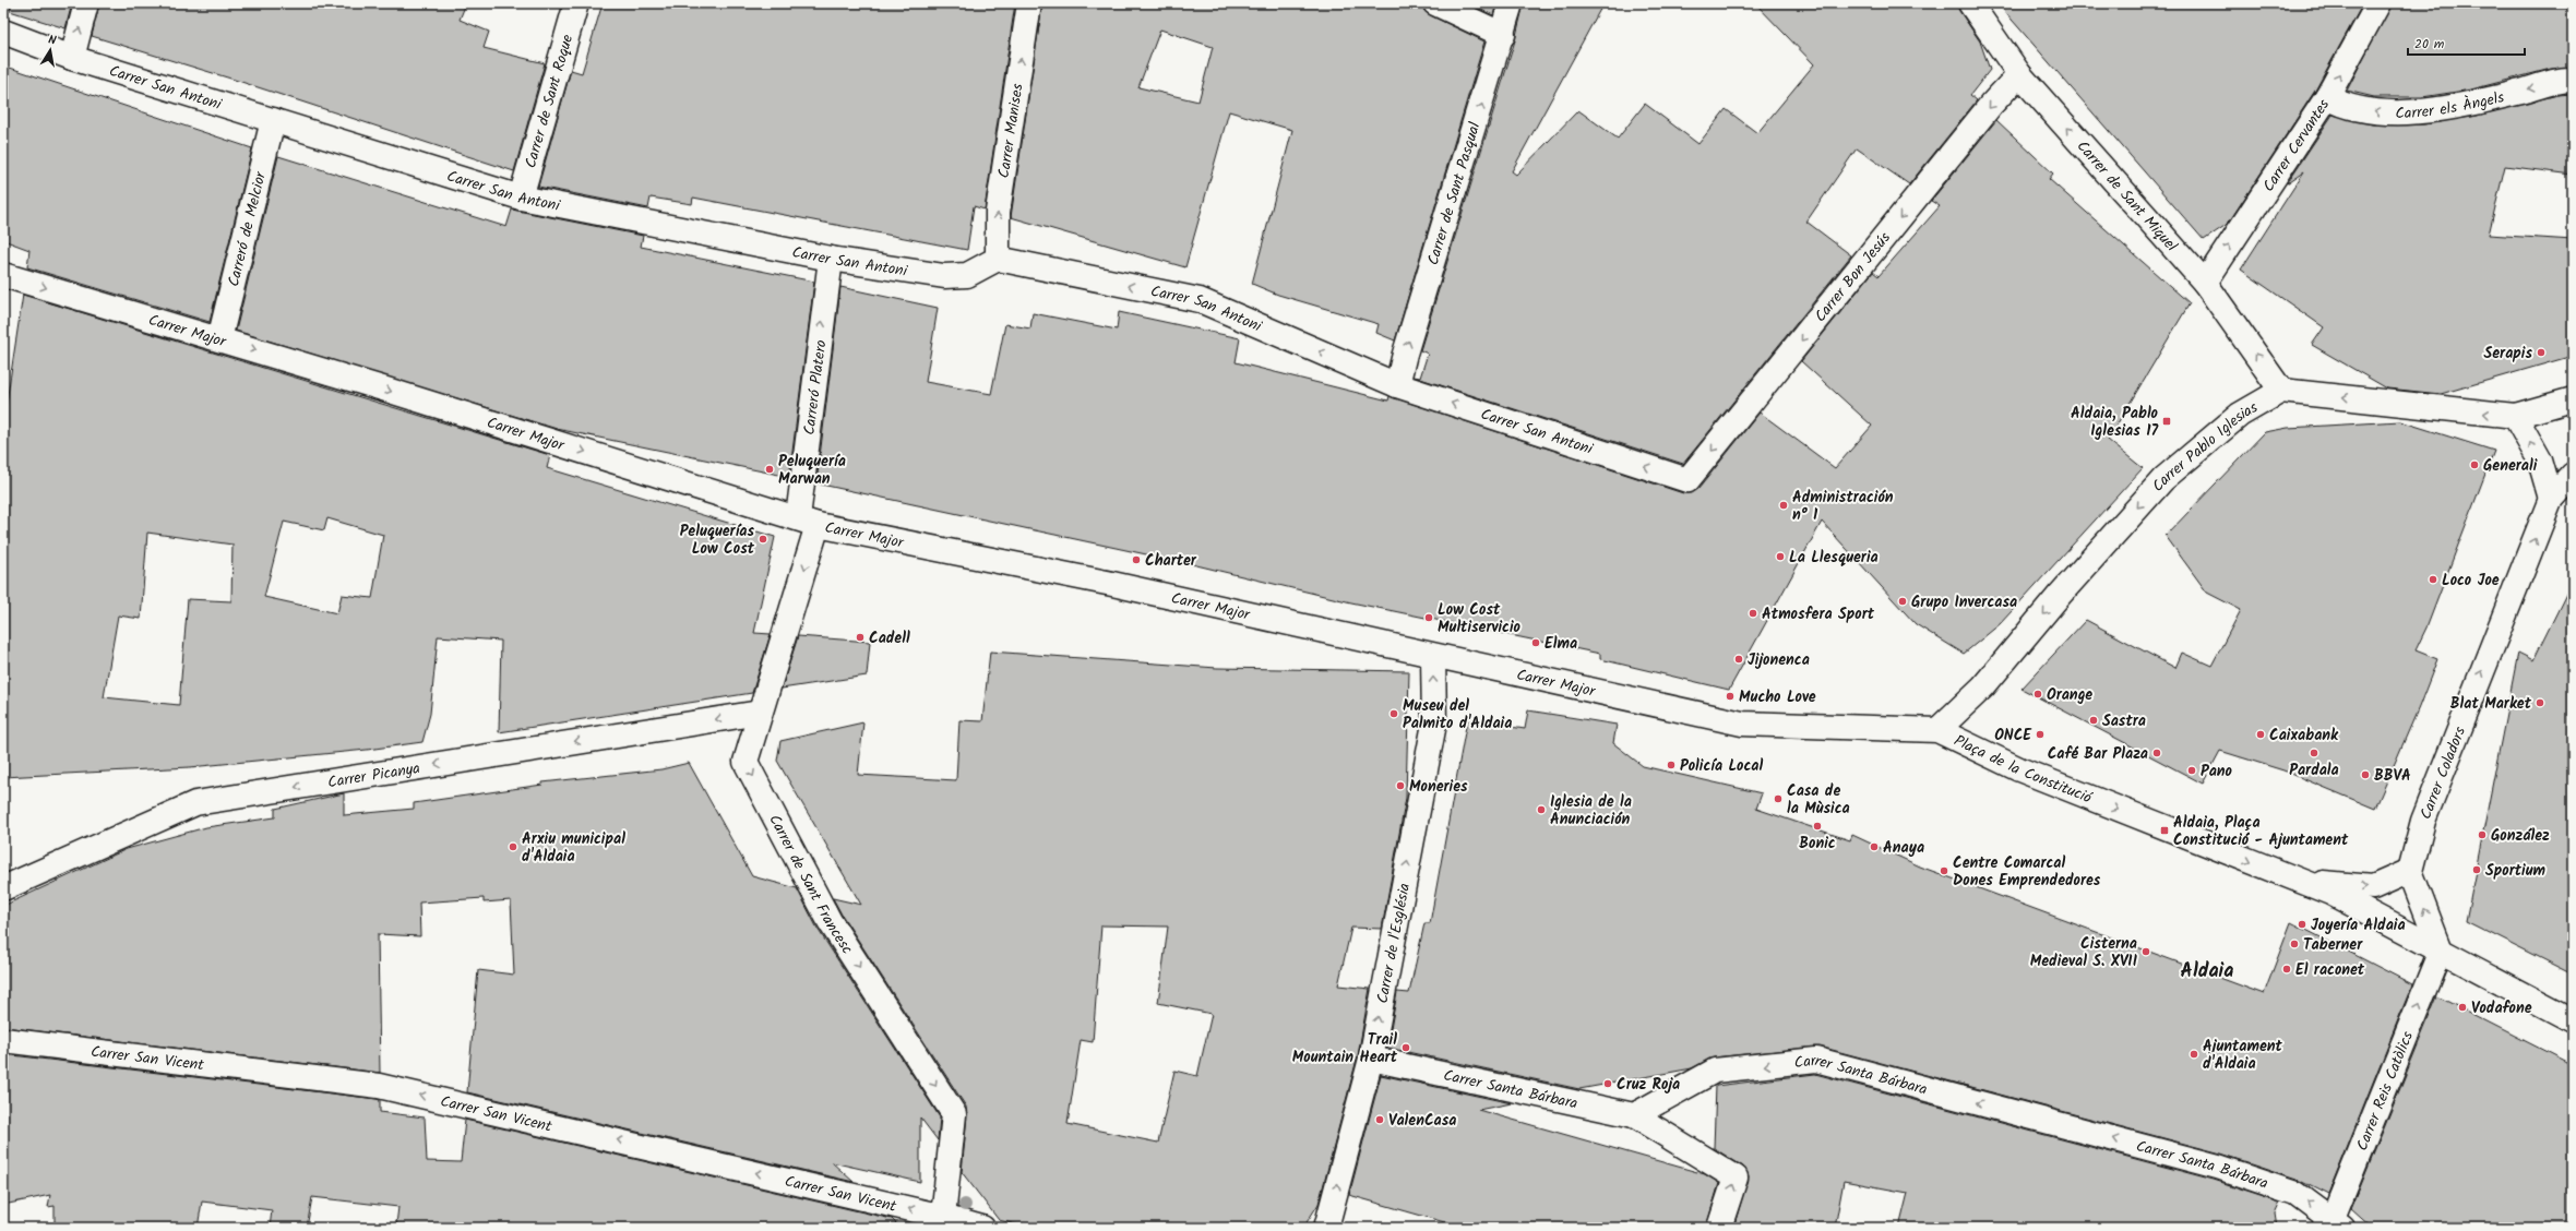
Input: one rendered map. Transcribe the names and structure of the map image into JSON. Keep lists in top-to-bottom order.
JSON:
{
  "streets": {
    "street": [
      "Carrer San Antoni",
      "Carrer de Sant Roque",
      "Carrer els Àngels",
      "Carrer Manises",
      "Carrer Cervantes",
      "Carrer de Sant Pasqual",
      "Carrer de Sant Miquel",
      "Carreró de Melcior",
      "Carrer Bon Jesús",
      "Carrer Major",
      "Carreró Platero",
      "Carrer Pablo Iglesias",
      "Plaça de la Constitució",
      "Carrer Coladors",
      "Carrer Picanya",
      "Carrer de Sant Francesc",
      "Carrer de l'Església",
      "Carrer San Vicent",
      "Carrer Santa Bárbara",
      "Carrer Reis Catòlics"
    ]
  },
  "crossings": [
    ["Carrer San Antoni", "Carrer de Sant Roque"],
    ["Carrer San Antoni", "Carrer Manises"],
    ["Carrer San Antoni", "Carrer de Sant Pasqual"],
    ["Carrer San Antoni", "Carreró de Melcior"],
    ["Carrer San Antoni", "Carrer Bon Jesús"],
    ["Carrer San Antoni", "Carreró Platero"],
    ["Carrer els Àngels", "Carrer Cervantes"],
    ["Carrer Cervantes", "Carrer de Sant Miquel"],
    ["Carrer de Sant Miquel", "Carrer Bon Jesús"],
    ["Carrer de Sant Miquel", "Carrer Pablo Iglesias"],
    ["Carreró de Melcior", "Carrer Major"],
    ["Carrer Major", "Carreró Platero"],
    ["Carrer Major", "Plaça de la Constitució"],
    ["Carrer Major", "Carrer de Sant Francesc"],
    ["Carrer Major", "Carrer de l'Església"],
    ["Carreró Platero", "Carrer de Sant Francesc"],
    ["Carrer Pablo Iglesias", "Plaça de la Constitució"],
    ["Plaça de la Constitució", "Carrer Coladors"],
    ["Plaça de la Constitució", "Carrer Reis Catòlics"],
    ["Carrer Picanya", "Carrer de Sant Francesc"],
    ["Carrer de Sant Francesc", "Carrer San Vicent"],
    ["Carrer de l'Església", "Carrer Santa Bárbara"],
    ["Carrer Santa Bárbara", "Carrer Reis Catòlics"]
  ],
  "one_way": [
    "Carrer San Antoni",
    "Carrer els Àngels",
    "Carrer Manises",
    "Carrer Cervantes",
    "Carrer de Sant Pasqual",
    "Carrer de Sant Miquel",
    "Carrer Bon Jesús",
    "Carrer Major",
    "Carreró Platero",
    "Carrer Pablo Iglesias",
    "Carrer Coladors",
    "Carrer Picanya",
    "Carrer de Sant Francesc",
    "Carrer de l'Església",
    "Carrer San Vicent",
    "Carrer Santa Bárbara",
    "Carrer Reis Catòlics"
  ],
  "districts": ["Aldaia"],
  "places": {
    "other": [
      "Serapis",
      "Generali",
      "Peluquería Marwan",
      "Administración n° 1",
      "Peluquerías Low Cost",
      "La Llesqueria",
      "Charter",
      "Loco Joe",
      "Grupo Invercasa",
      "Atmosfera Sport",
      "Low Cost Multiservicio",
      "Cadell",
      "Elma",
      "Jijonenca",
      "Orange",
      "Mucho Love",
      "Blat Market",
      "Museu del Palmito d'Aldaia",
      "Sastra",
      "ONCE",
      "Caixabank",
      "Café Bar Plaza",
      "Pardala",
      "Policía Local",
      "Pano",
      "BBVA",
      "Moneries",
      "Casa de la Mùsica",
      "Iglesia de la Anunciación",
      "Bonic",
      "González",
      "Arxiu municipal d'Aldaia",
      "Anaya",
      "Sportium",
      "Centre Comarcal Dones Emprendedores",
      "Joyería Aldaia",
      "Taberner",
      "Cisterna Medieval S. XVII",
      "El raconet",
      "Vodafone",
      "Trail Mountain Heart",
      "Ajuntament d'Aldaia",
      "Cruz Roja",
      "ValenCasa"
    ],
    "transit": ["Aldaia, Pablo Iglesias 17", "Aldaia, Plaça Constitució - Ajuntament"]
  },
  "scale_bar": "20 m",
  "north": "top"
}
